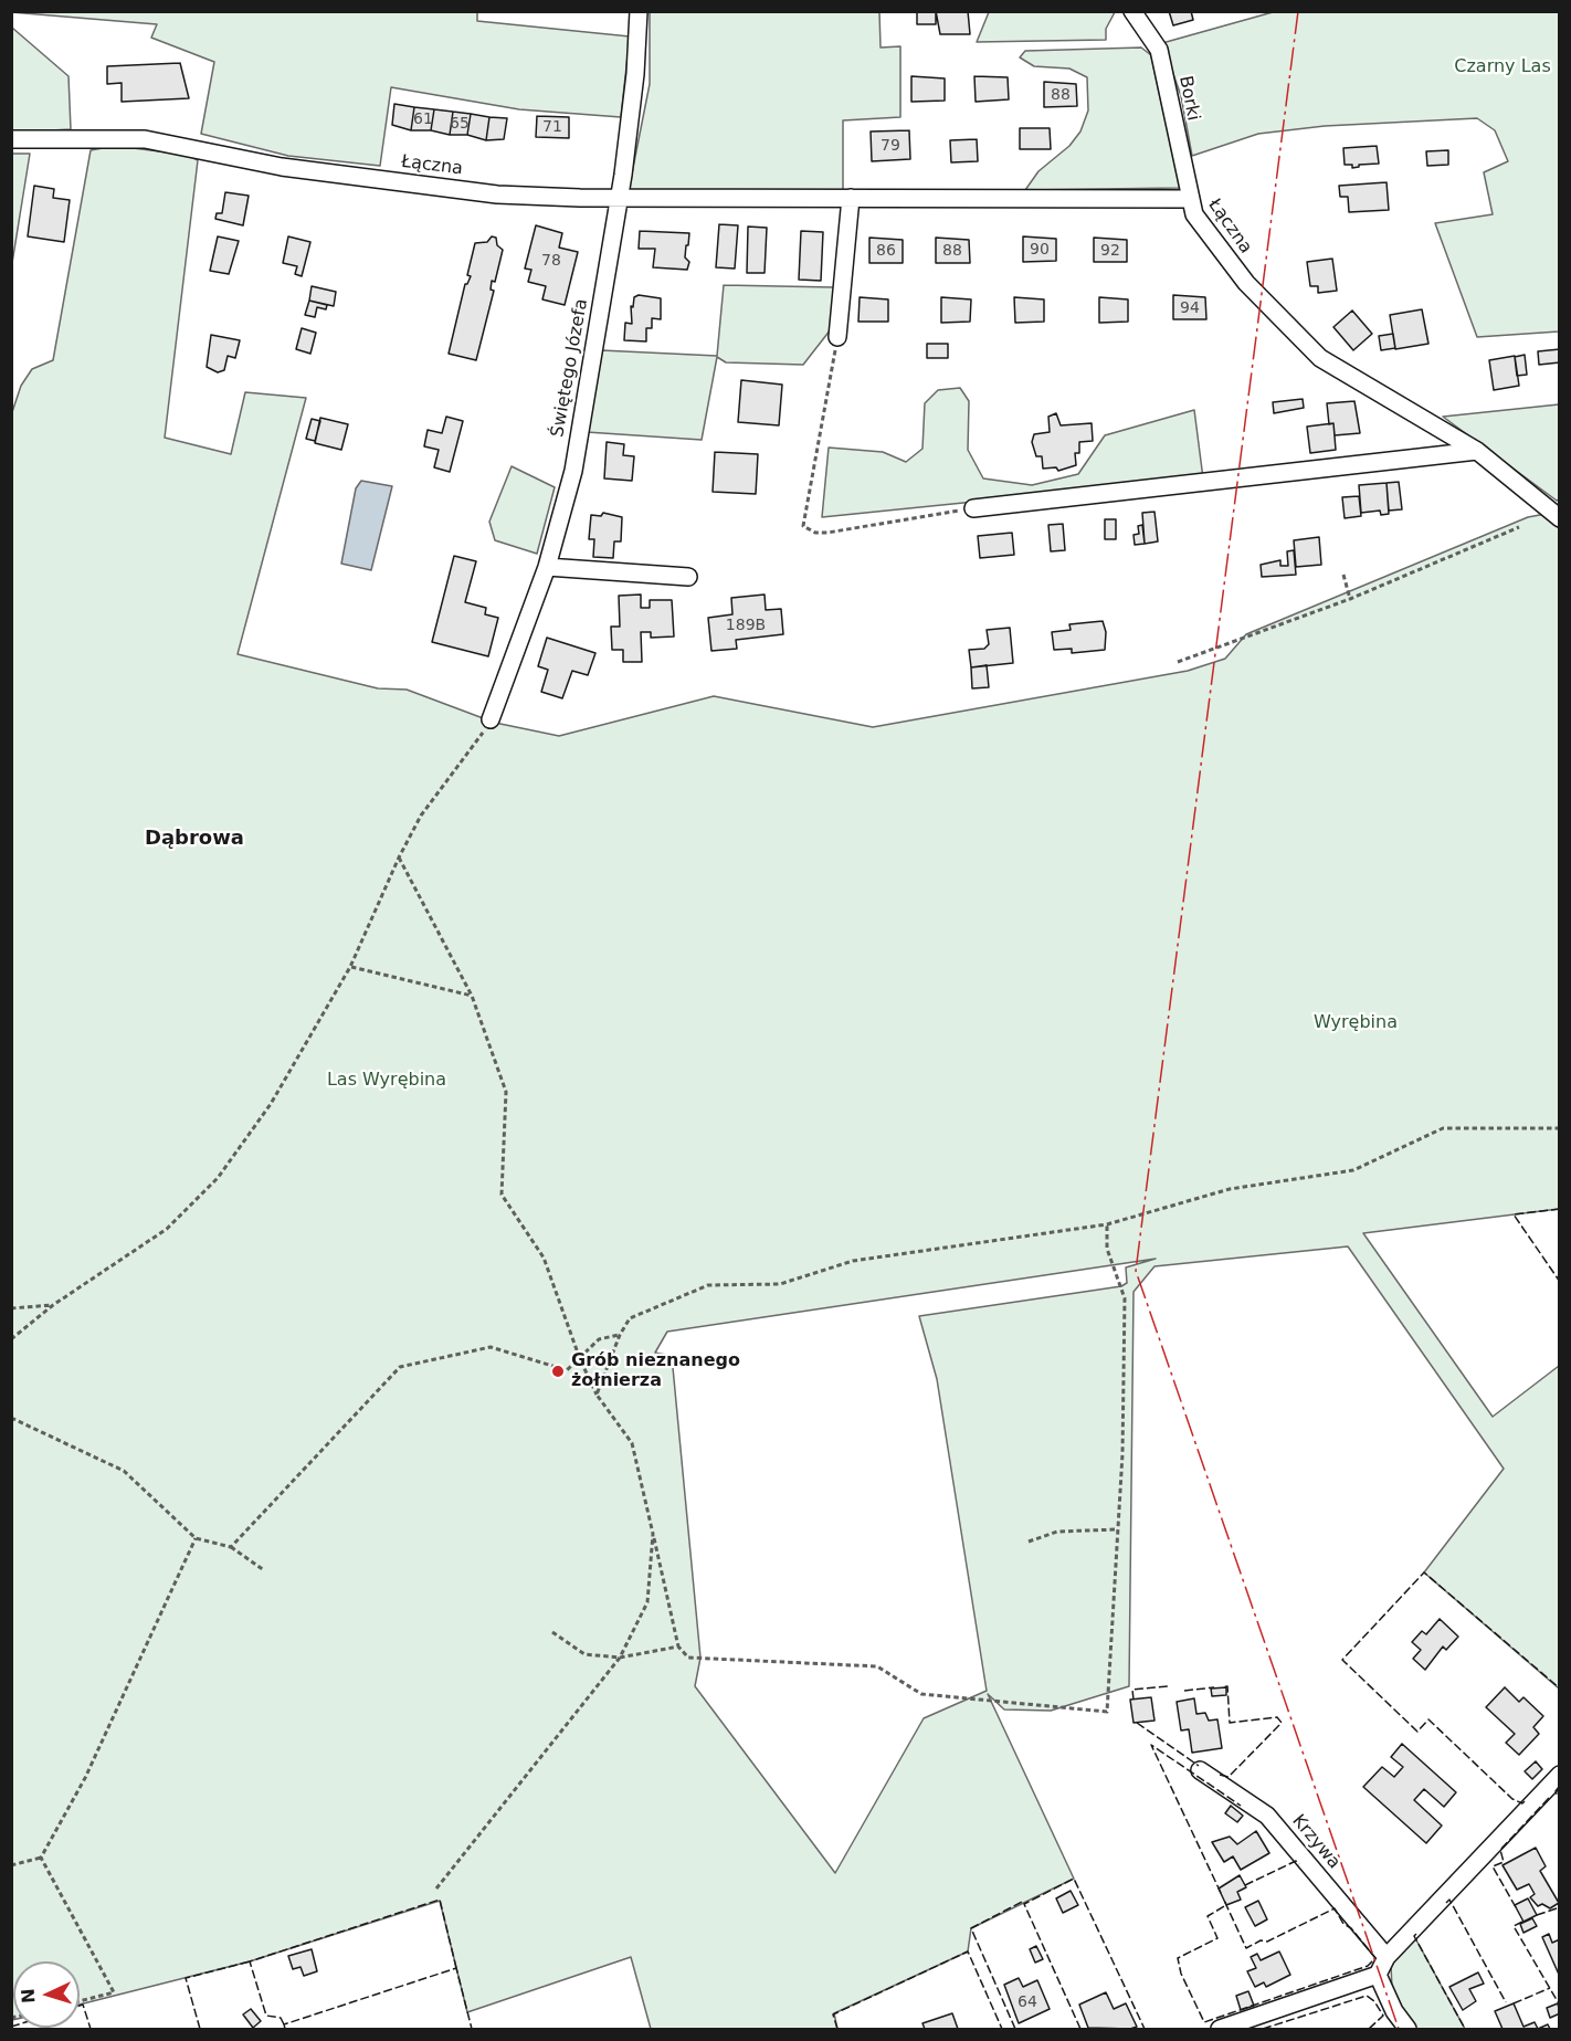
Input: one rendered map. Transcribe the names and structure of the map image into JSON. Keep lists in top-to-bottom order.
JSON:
{
  "streets": {
    "street": [
      "Borki",
      "Łączna",
      "Świętego Józefa",
      "Krzywa"
    ]
  },
  "crossings": [
    ["Borki", "Łączna"],
    ["Łączna", "Świętego Józefa"]
  ],
  "districts": ["Dąbrowa"],
  "parks": ["Czarny Las", "Wyrębina", "Las Wyrębina"],
  "places": ["Grób nieznanego żołnierza"],
  "house_numbers": [
    "88",
    "61",
    "65",
    "71",
    "79",
    "90",
    "86",
    "88",
    "92",
    "78",
    "94",
    "189B",
    "64"
  ],
  "north": "left"
}
